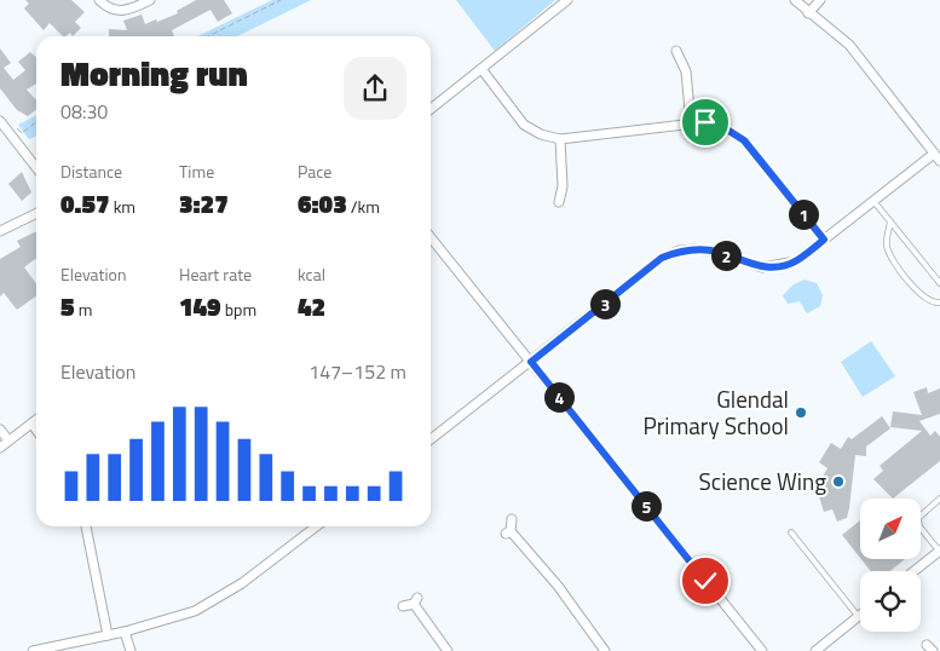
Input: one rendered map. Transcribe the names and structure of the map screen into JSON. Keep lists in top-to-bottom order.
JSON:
{
  "places": ["Glendal Primary School", "Science Wing"],
  "north": "top right",
  "page": {
    "heading": ["Morning run", "08:30"],
    "stats": [
      ["Distance", "0.57 km"],
      ["Time", "3:27"],
      ["Pace", "6:03 /km"],
      ["Elevation", "5 m"],
      ["Heart rate", "149 bpm"],
      ["kcal", "42"]
    ],
    "pins": [
      "1",
      "2",
      "3",
      "4",
      "5"
    ],
    "chart": ["Elevation", "147–152 m"]
  }
}
